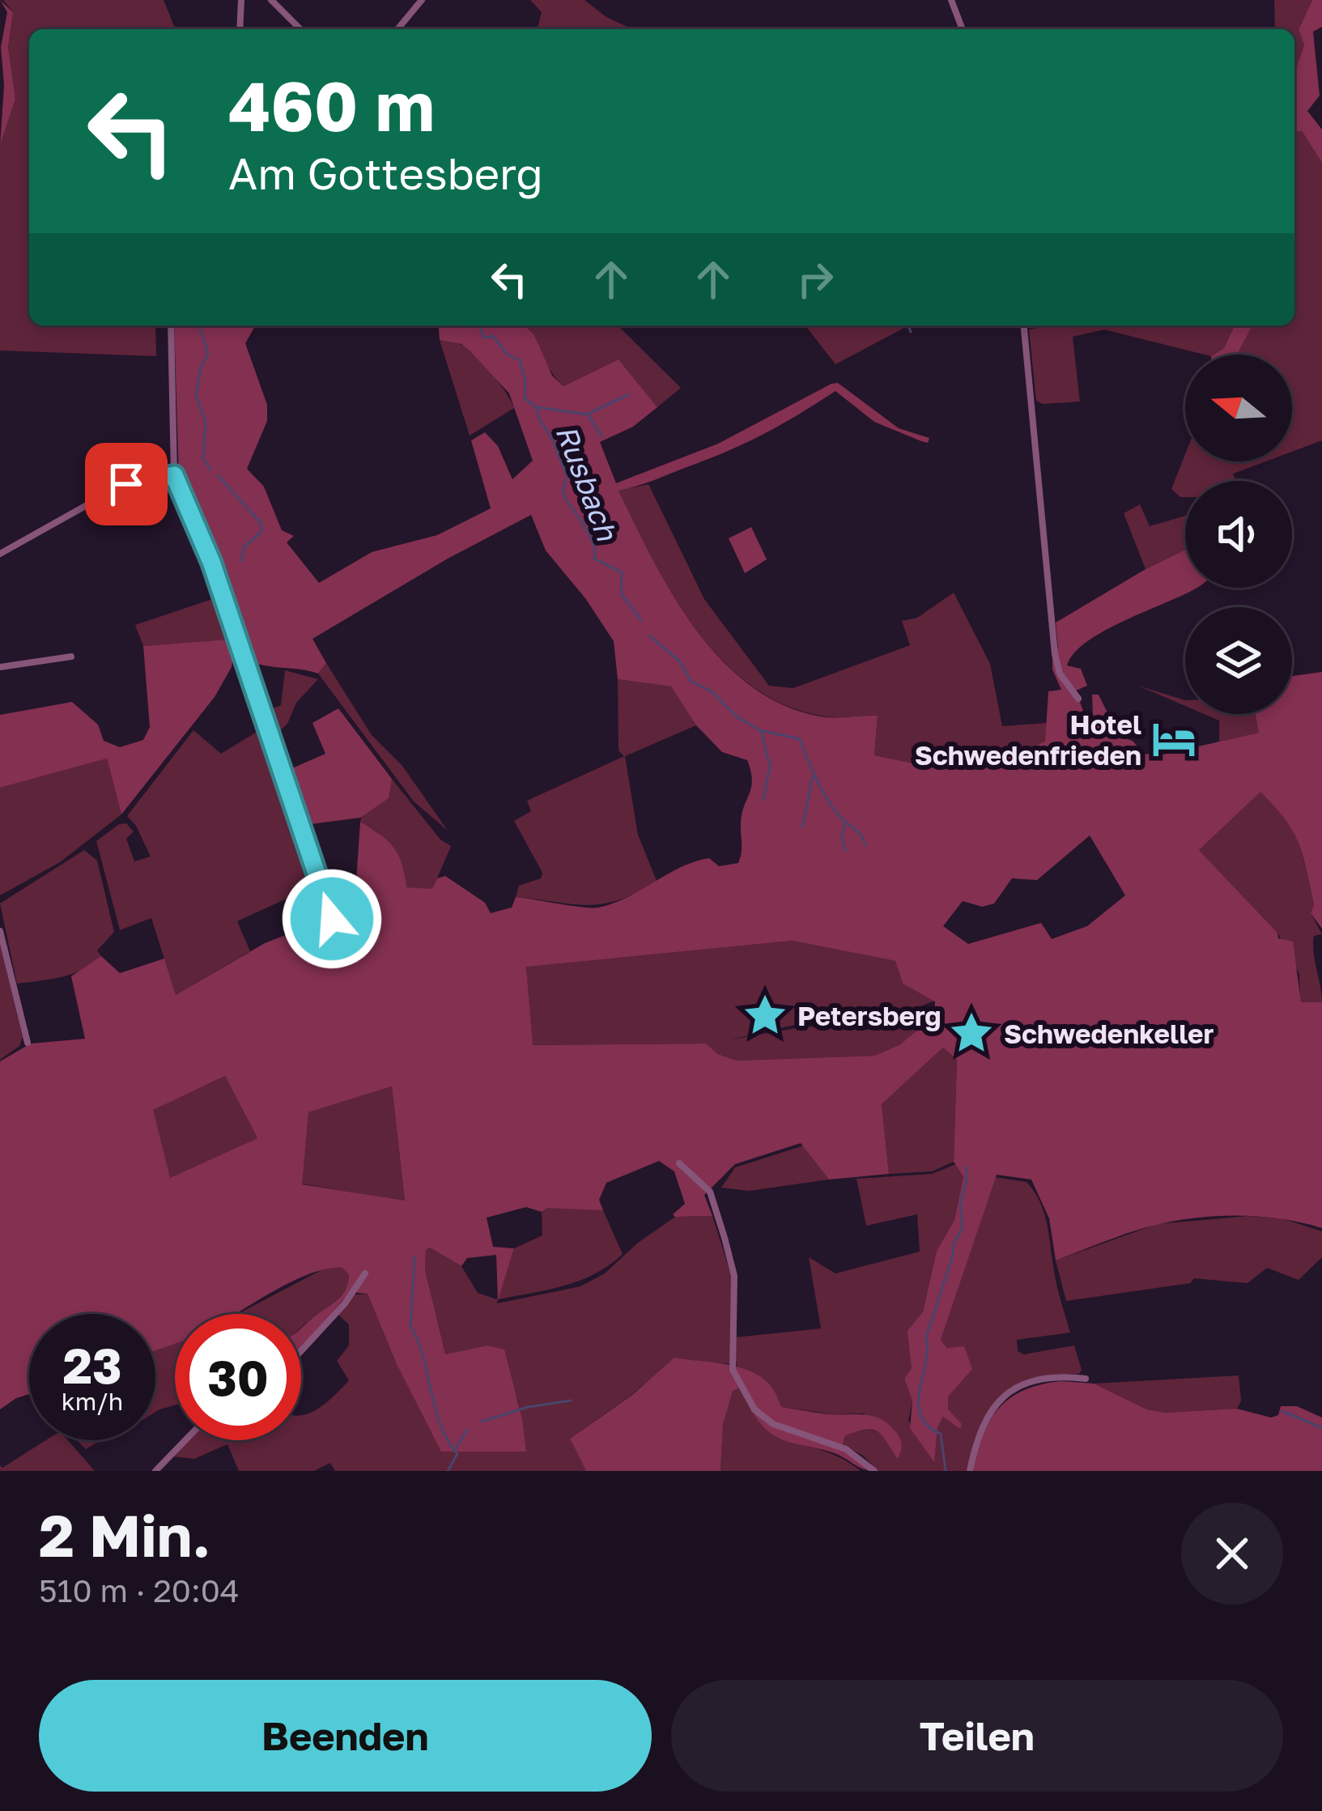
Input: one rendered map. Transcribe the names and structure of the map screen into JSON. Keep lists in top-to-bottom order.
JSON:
{
  "water": ["Rusbach"],
  "places": {
    "hotel": ["Hotel Schwedenfrieden"],
    "place": ["Petersberg", "Schwedenkeller"]
  },
  "north": "left",
  "page": {
    "turn": ["460 m", "Am Gottesberg"],
    "speed": "23 km/h",
    "limit": "30",
    "heading": ["2 Min.", "510 m · 20:04"],
    "buttons": ["Beenden", "Teilen"]
  }
}
